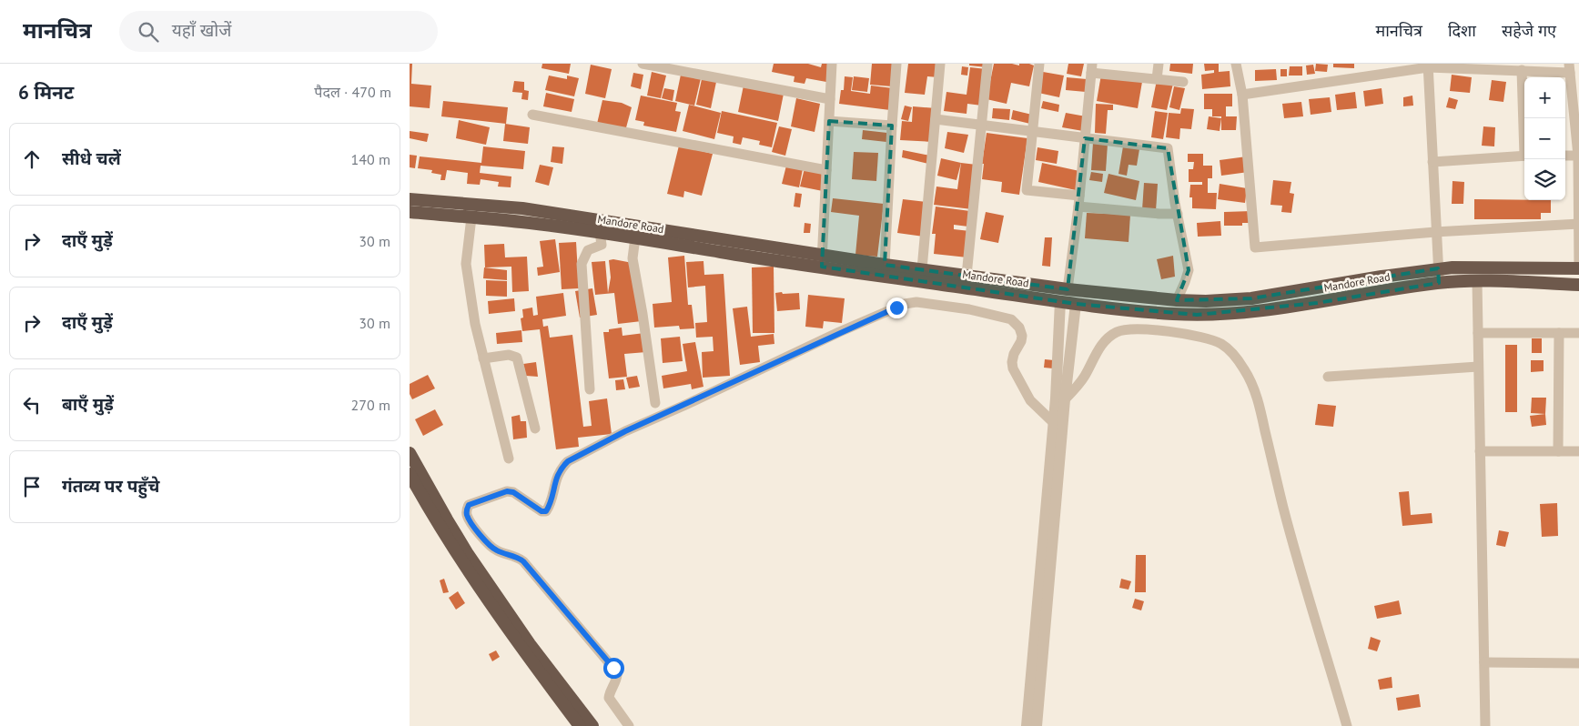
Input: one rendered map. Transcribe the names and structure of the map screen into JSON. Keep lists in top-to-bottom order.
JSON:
{
  "streets": {
    "highway": ["Mandore Road"]
  },
  "page": {
    "header": "मानचित्र",
    "search": "यहाँ खोजें",
    "nav": ["मानचित्र", "दिशा", "सहेजे गए"],
    "heading": ["6 मिनट", "पैदल · 470 m"],
    "map_buttons": ["+", "−"],
    "list": [
      ["सीधे चलें", "140 m"],
      ["दाएँ मुड़ें", "30 m"],
      ["दाएँ मुड़ें", "30 m"],
      ["बाएँ मुड़ें", "270 m"],
      "गंतव्य पर पहुँचे"
    ]
  }
}
